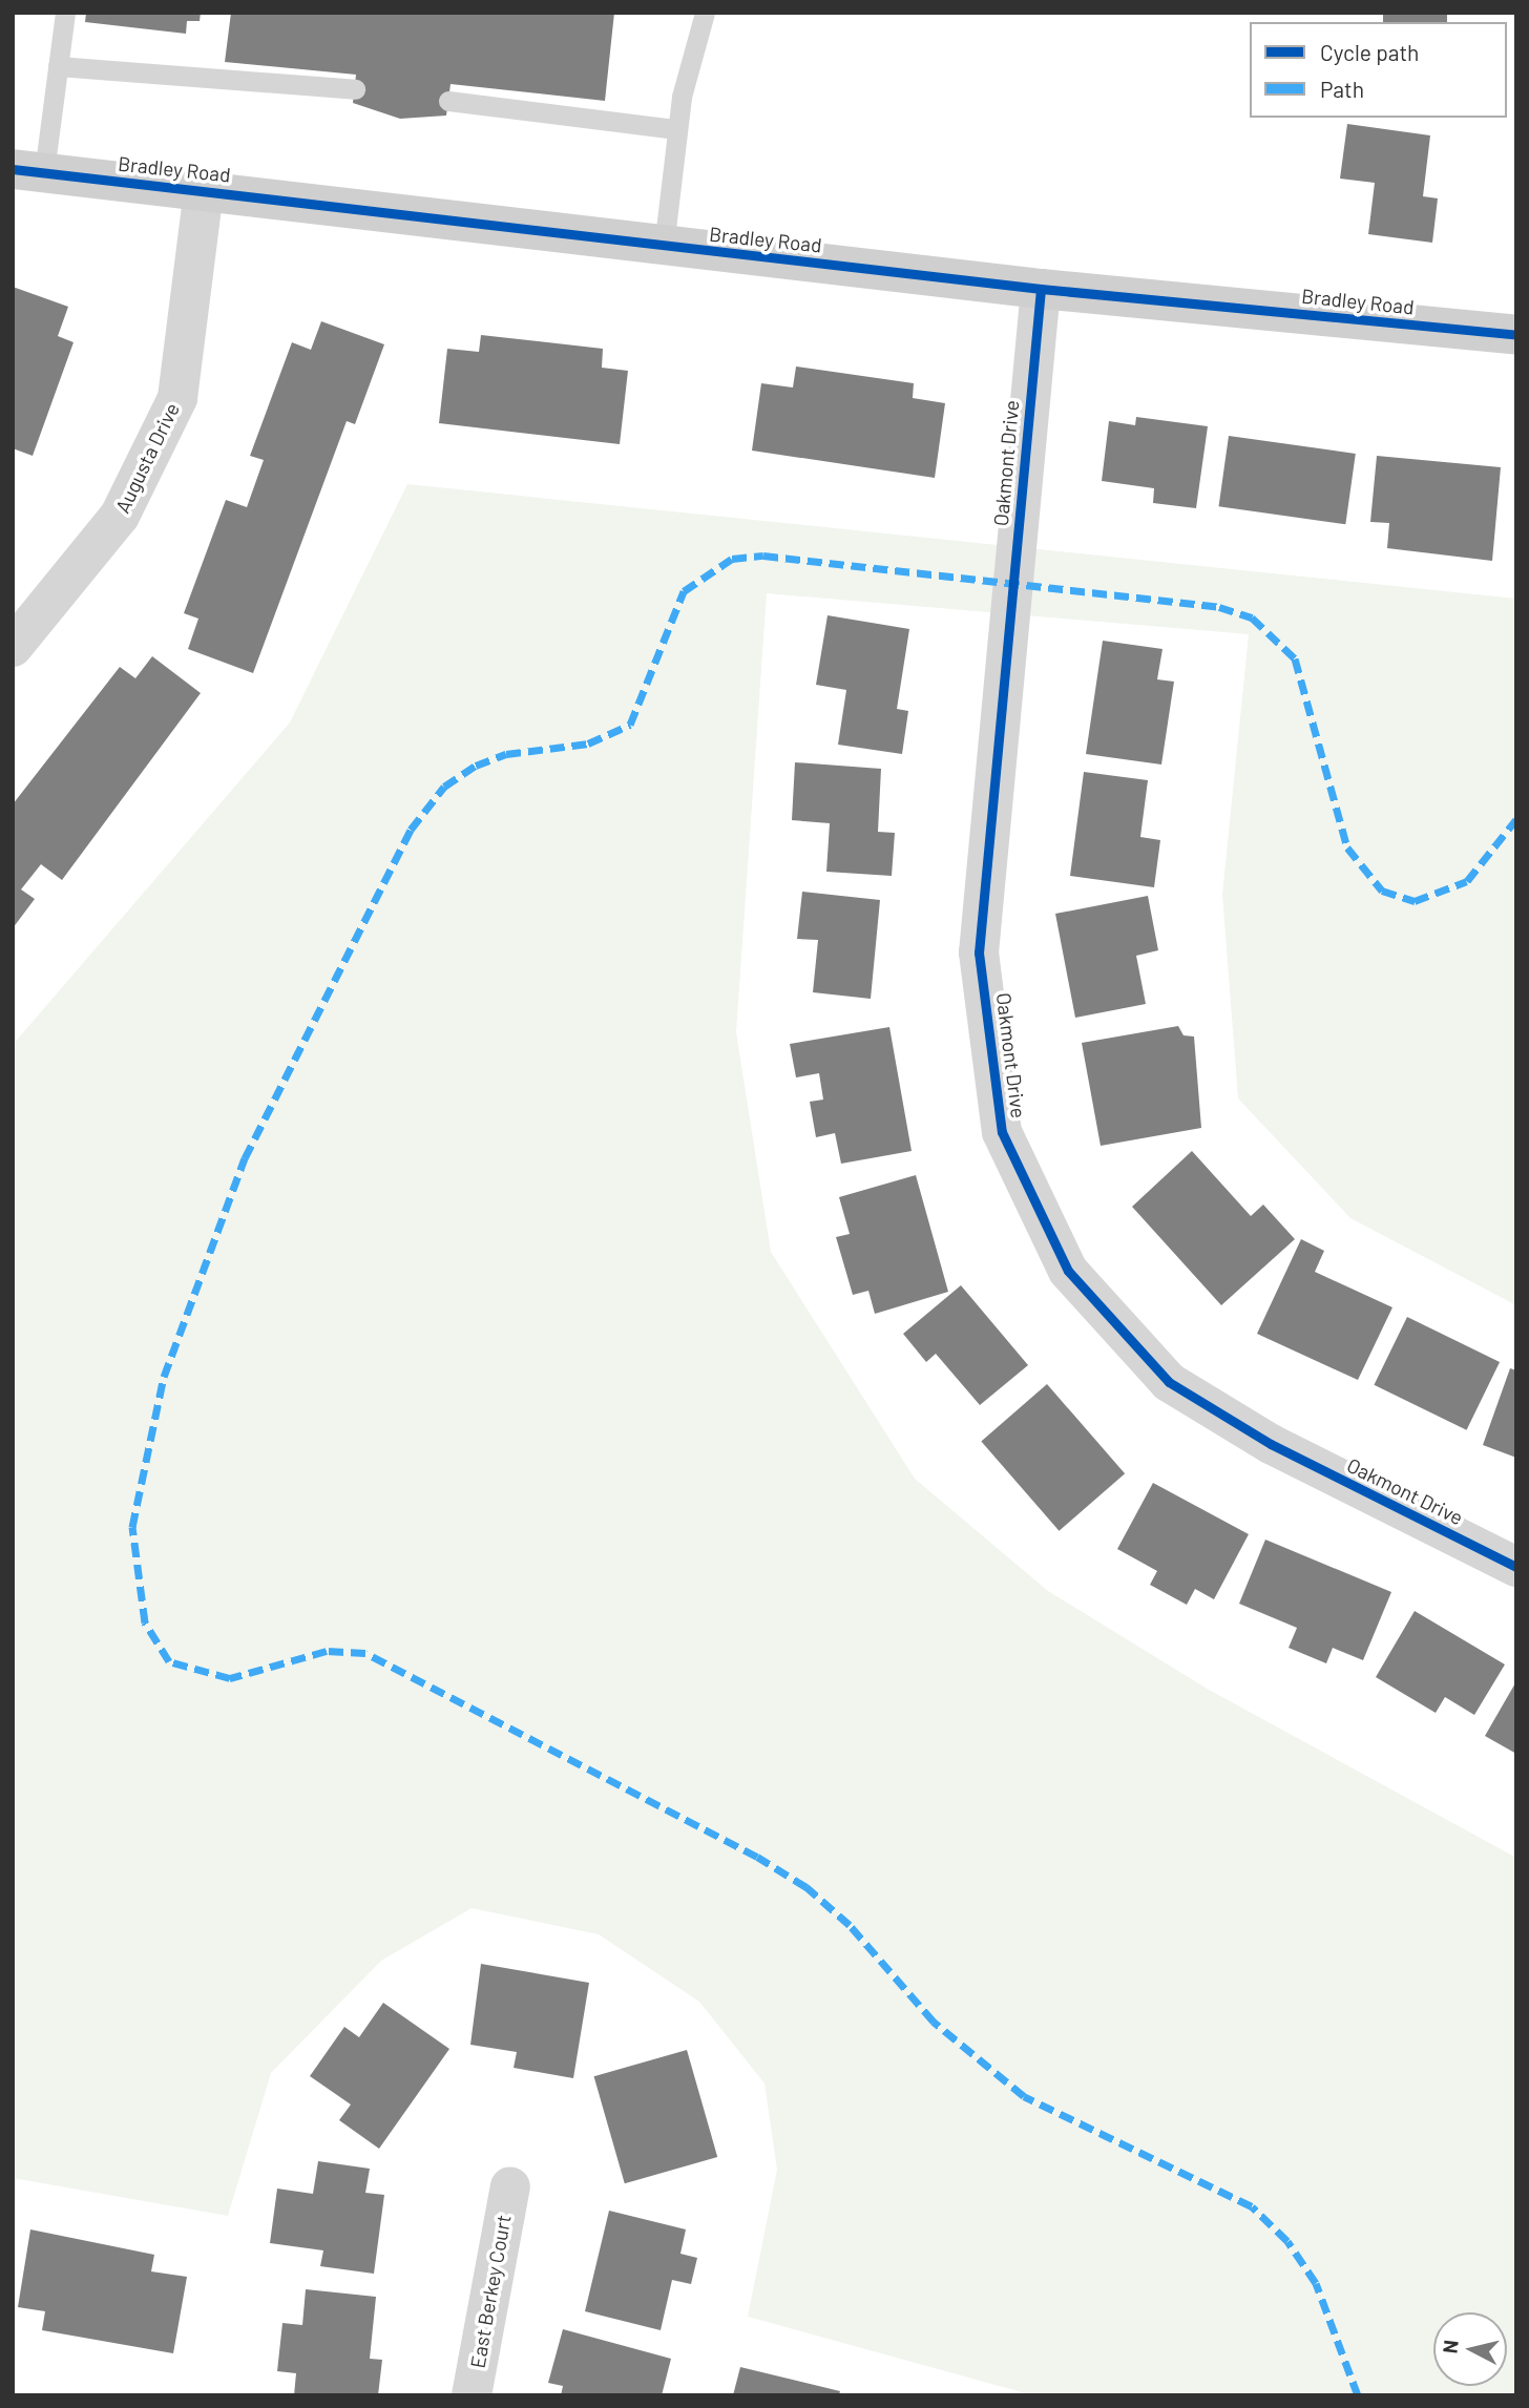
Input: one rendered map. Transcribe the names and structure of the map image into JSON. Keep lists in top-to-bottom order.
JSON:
{
  "streets": {
    "street": [
      "Bradley Road",
      "Augusta Drive",
      "Oakmont Drive",
      "East Berkey Court"
    ]
  },
  "crossings": [
    ["Bradley Road", "Augusta Drive"],
    ["Bradley Road", "Oakmont Drive"]
  ],
  "legend": ["Cycle path", "Path"],
  "north": "left"
}
